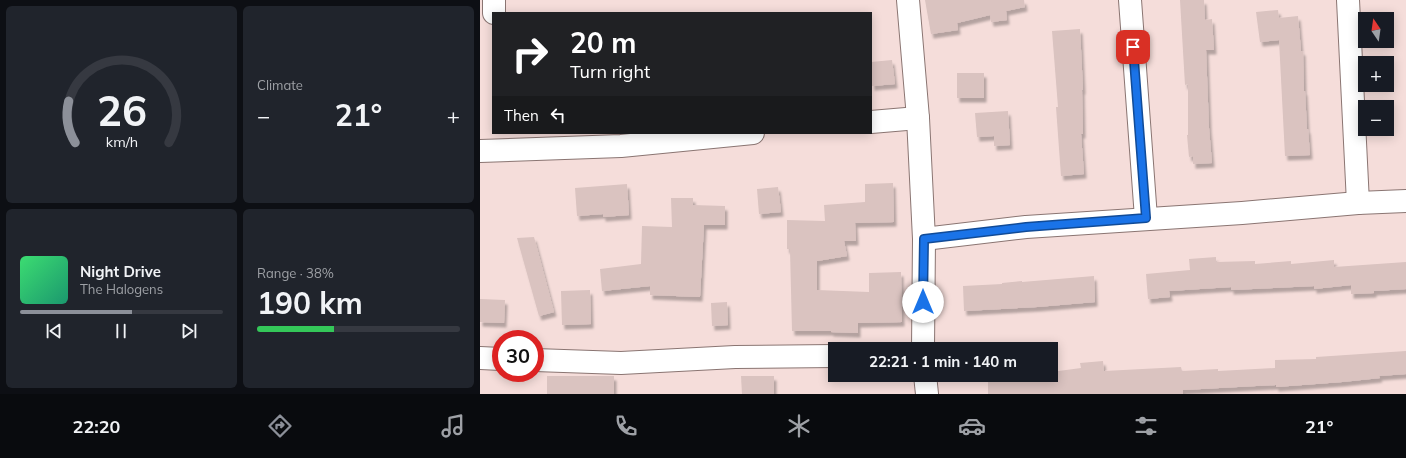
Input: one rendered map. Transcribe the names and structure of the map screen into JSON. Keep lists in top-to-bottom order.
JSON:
{
  "north": "top",
  "page": {
    "tile": [
      "Climate",
      ["Range · 38%", "190 km"]
    ],
    "map_buttons": ["+", "−"],
    "turn": ["20 m", "Turn right"],
    "then": "Then",
    "heat": ["−", "21°", "+"],
    "song": ["Night Drive", "The Halogens"],
    "limit": "30",
    "trip": "22:21 · 1 min · 140 m",
    "tabs": ["22:20", "21°"],
    "gauge": ["26", "km/h"]
  }
}
